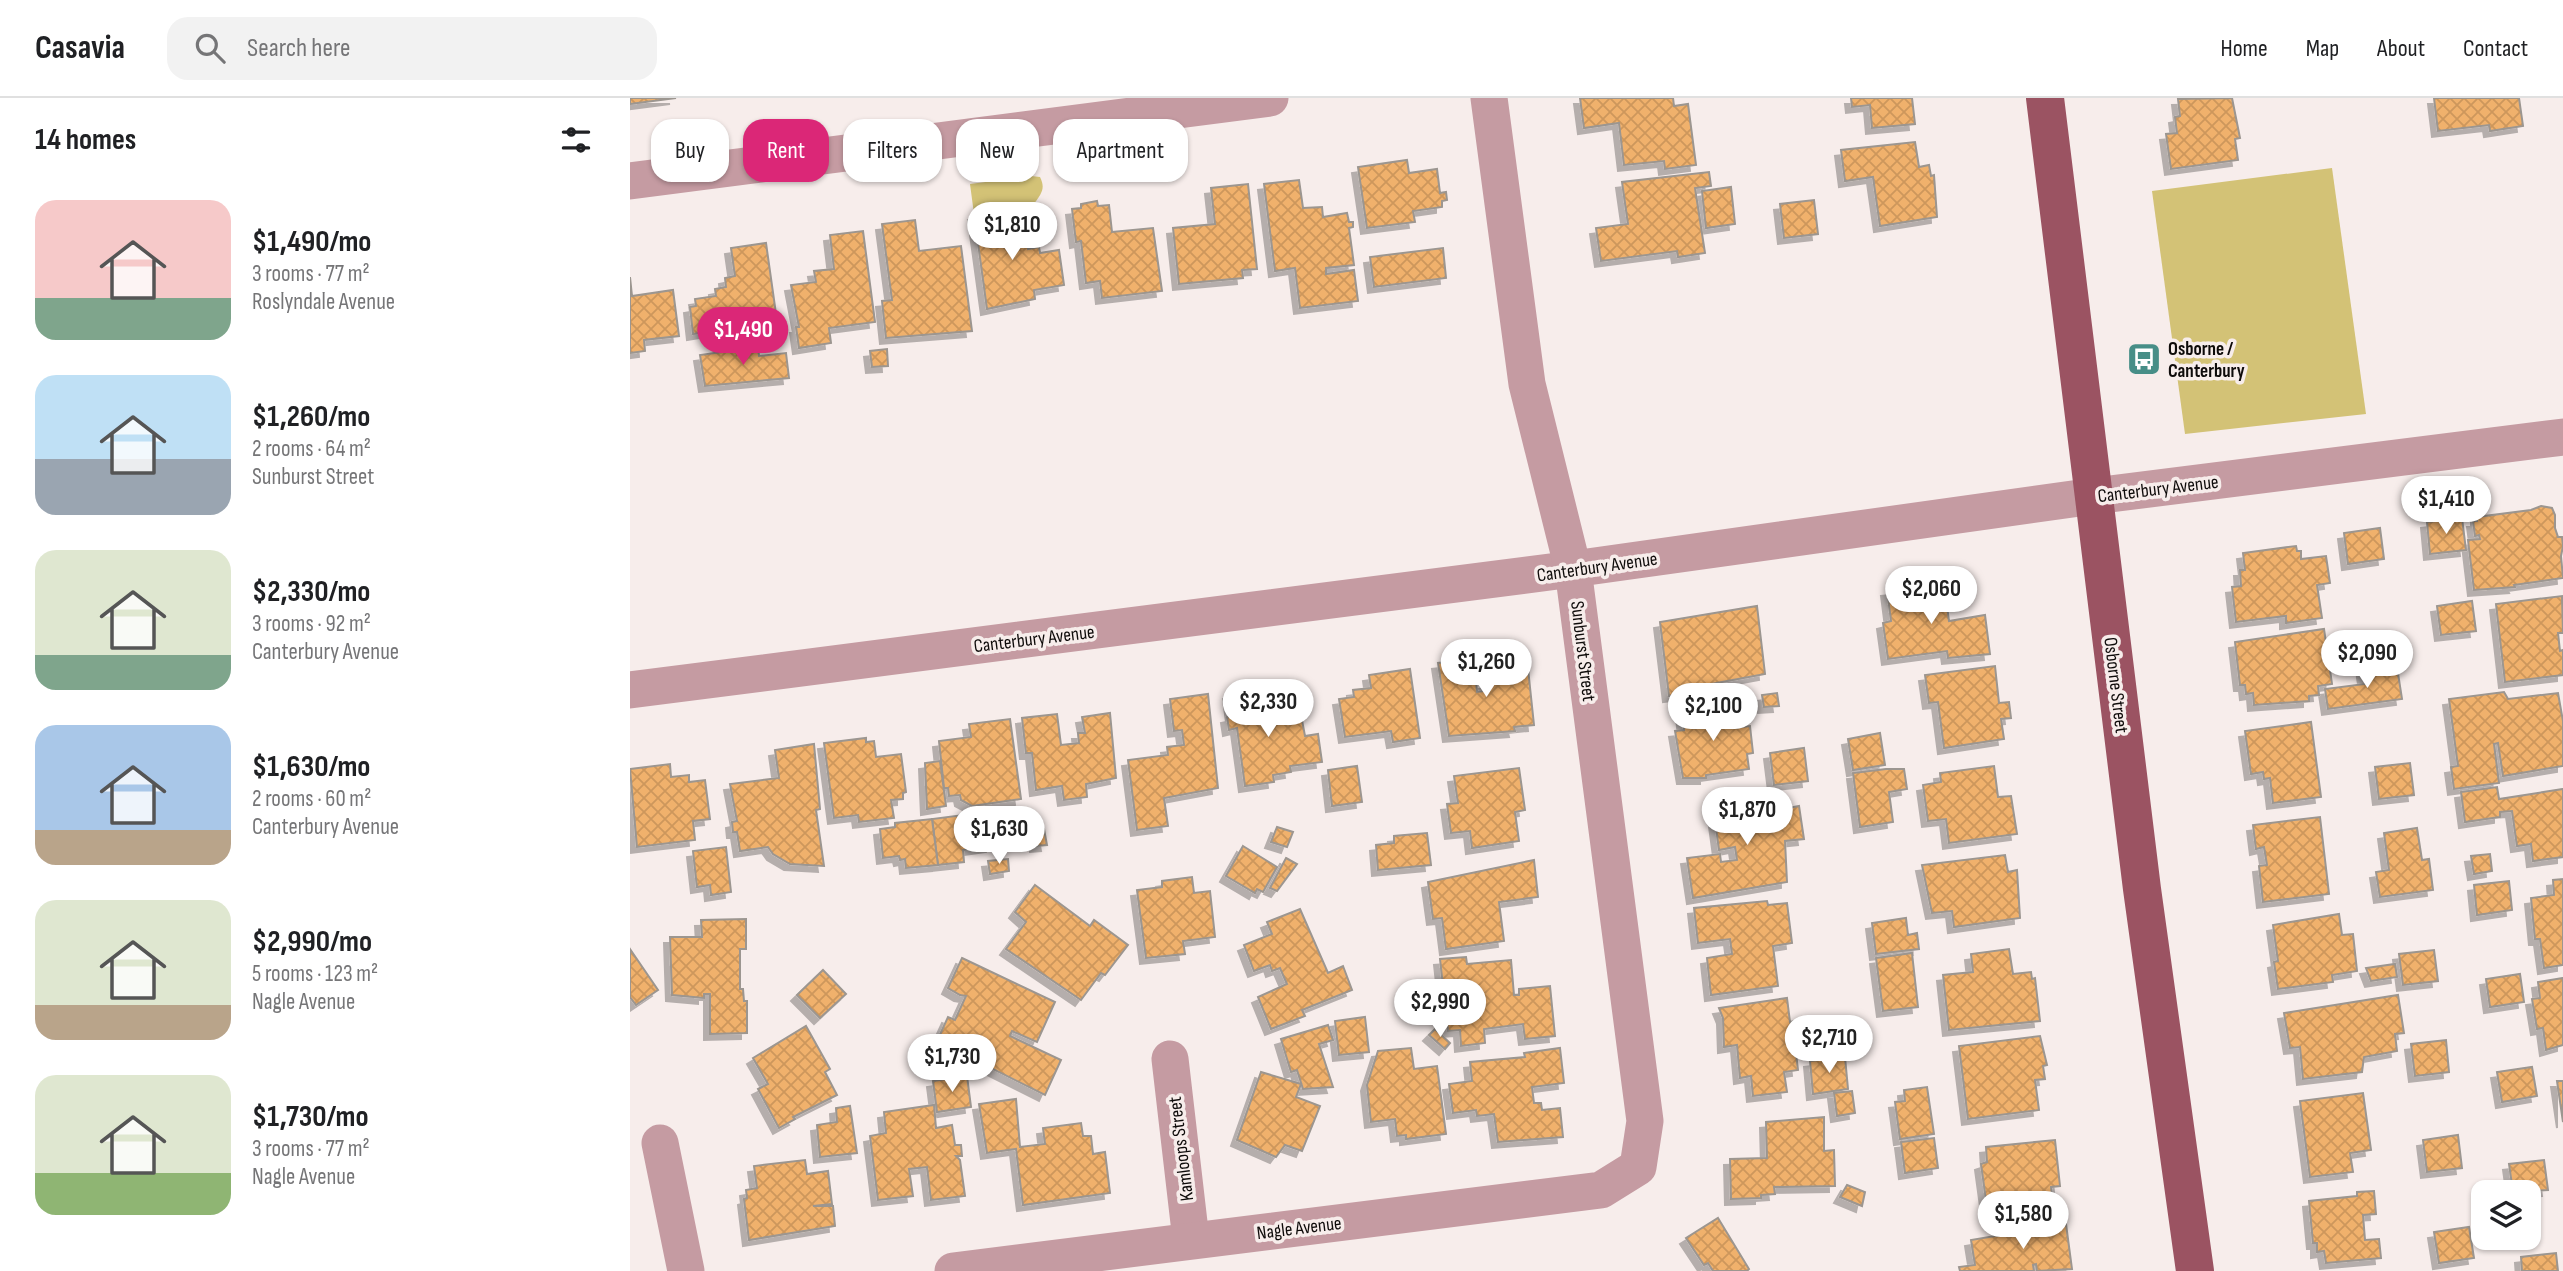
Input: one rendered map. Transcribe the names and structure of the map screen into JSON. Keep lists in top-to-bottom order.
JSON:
{
  "streets": {
    "main road": ["Osborne Street"],
    "street": [
      "Canterbury Avenue",
      "Sunburst Street",
      "Kamloops Street",
      "Nagle Avenue"
    ]
  },
  "crossings": [
    ["Canterbury Avenue", "Sunburst Street"],
    ["Canterbury Avenue", "Osborne Street"],
    ["Sunburst Street", "Nagle Avenue"],
    ["Kamloops Street", "Nagle Avenue"]
  ],
  "places": {
    "bus stop": ["Osborne / Canterbury"]
  },
  "page": {
    "header": "Casavia",
    "search": "Search here",
    "nav": [
      "Home",
      "Map",
      "About",
      "Contact"
    ],
    "heading": "14 homes",
    "chip": [
      "Buy",
      "Rent",
      "Filters",
      "New",
      "Apartment"
    ],
    "list": [
      {
        "name": "$1,490/mo",
        "note": "3 rooms · 77 m² · Roslyndale Avenue"
      },
      {
        "name": "$1,260/mo",
        "note": "2 rooms · 64 m² · Sunburst Street"
      },
      {
        "name": "$2,330/mo",
        "note": "3 rooms · 92 m² · Canterbury Avenue"
      },
      {
        "name": "$1,630/mo",
        "note": "2 rooms · 60 m² · Canterbury Avenue"
      },
      {
        "name": "$2,990/mo",
        "note": "5 rooms · 123 m² · Nagle Avenue"
      },
      {
        "name": "$1,730/mo",
        "note": "3 rooms · 77 m² · Nagle Avenue"
      }
    ],
    "price": [
      "$1,810",
      "$1,490",
      "$1,410",
      "$2,060",
      "$2,090",
      "$1,260",
      "$2,330",
      "$2,100",
      "$1,870",
      "$1,630",
      "$2,990",
      "$2,710",
      "$1,730",
      "$1,580"
    ]
  }
}
